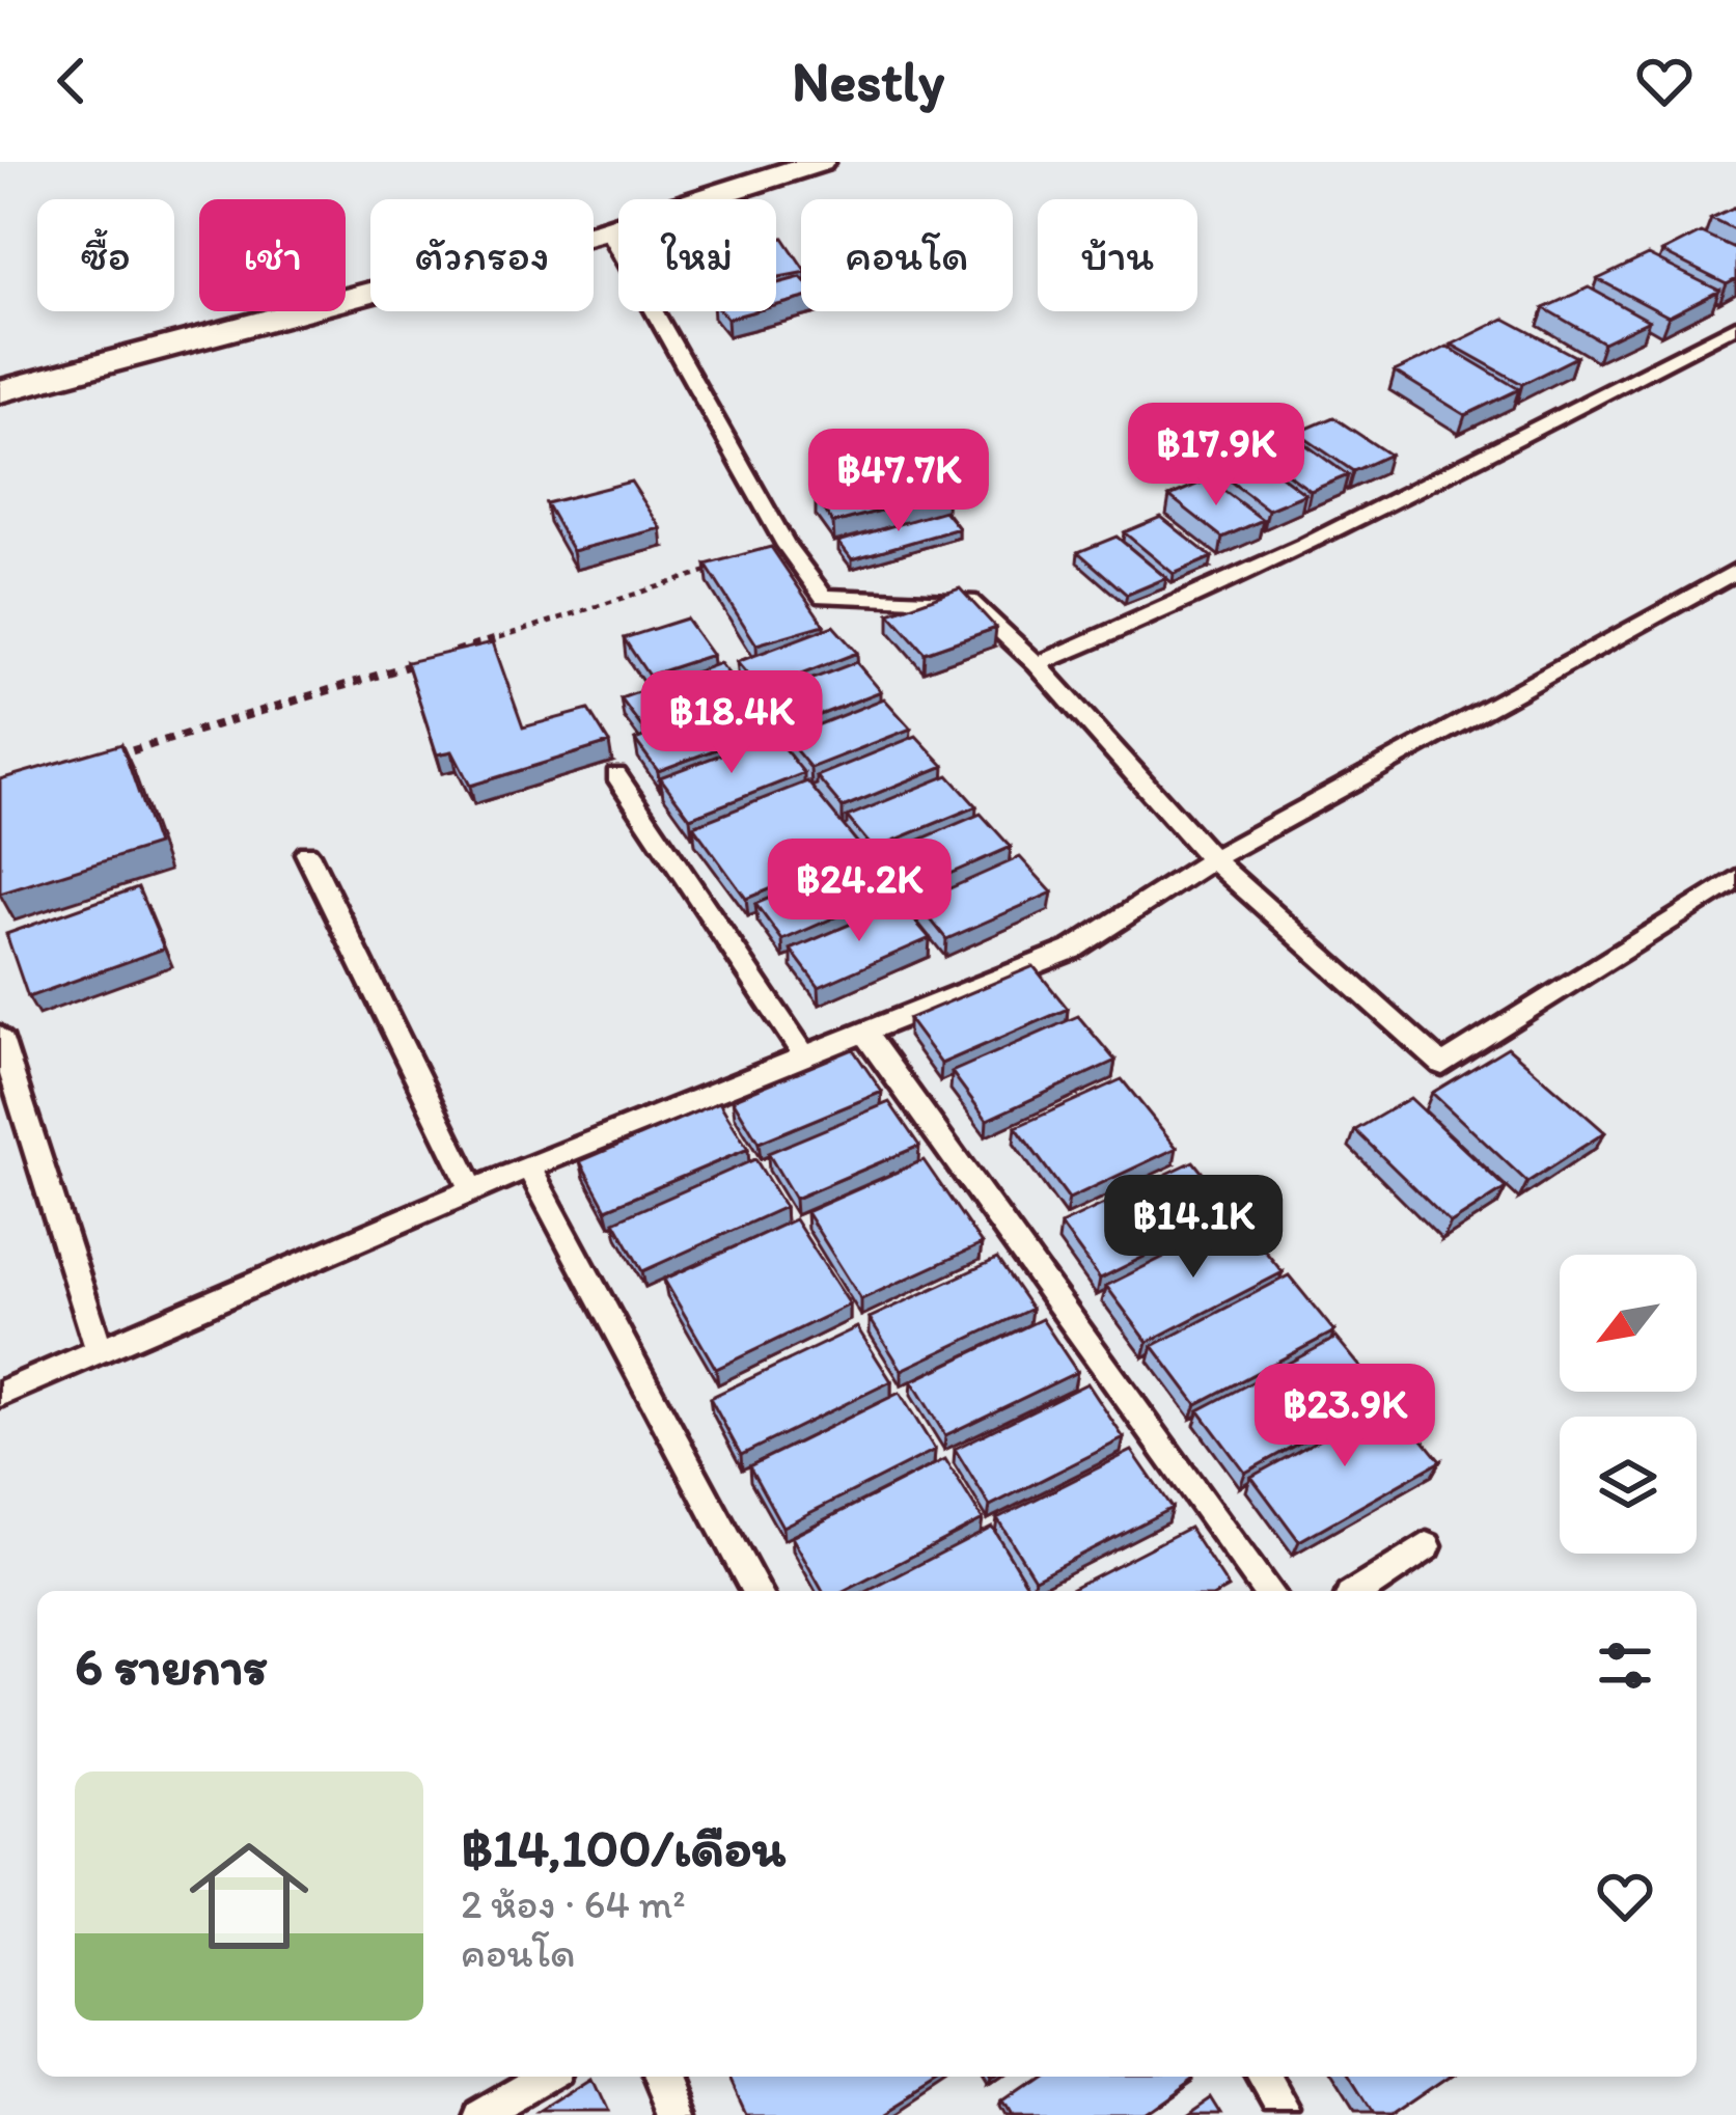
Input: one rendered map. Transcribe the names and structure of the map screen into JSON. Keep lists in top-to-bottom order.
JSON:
{
  "north": "bottom left",
  "page": {
    "header": "Nestly",
    "chip": [
      "ซื้อ",
      "เช่า",
      "ตัวกรอง",
      "ใหม่",
      "คอนโด",
      "บ้าน"
    ],
    "price": [
      "฿17.9K",
      "฿47.7K",
      "฿18.4K",
      "฿24.2K",
      "฿14.1K",
      "฿23.9K"
    ],
    "heading": "6 รายการ",
    "list": [
      {
        "name": "฿14,100/เดือน",
        "note": "2 ห้อง · 64 m² · คอนโด"
      }
    ]
  }
}
